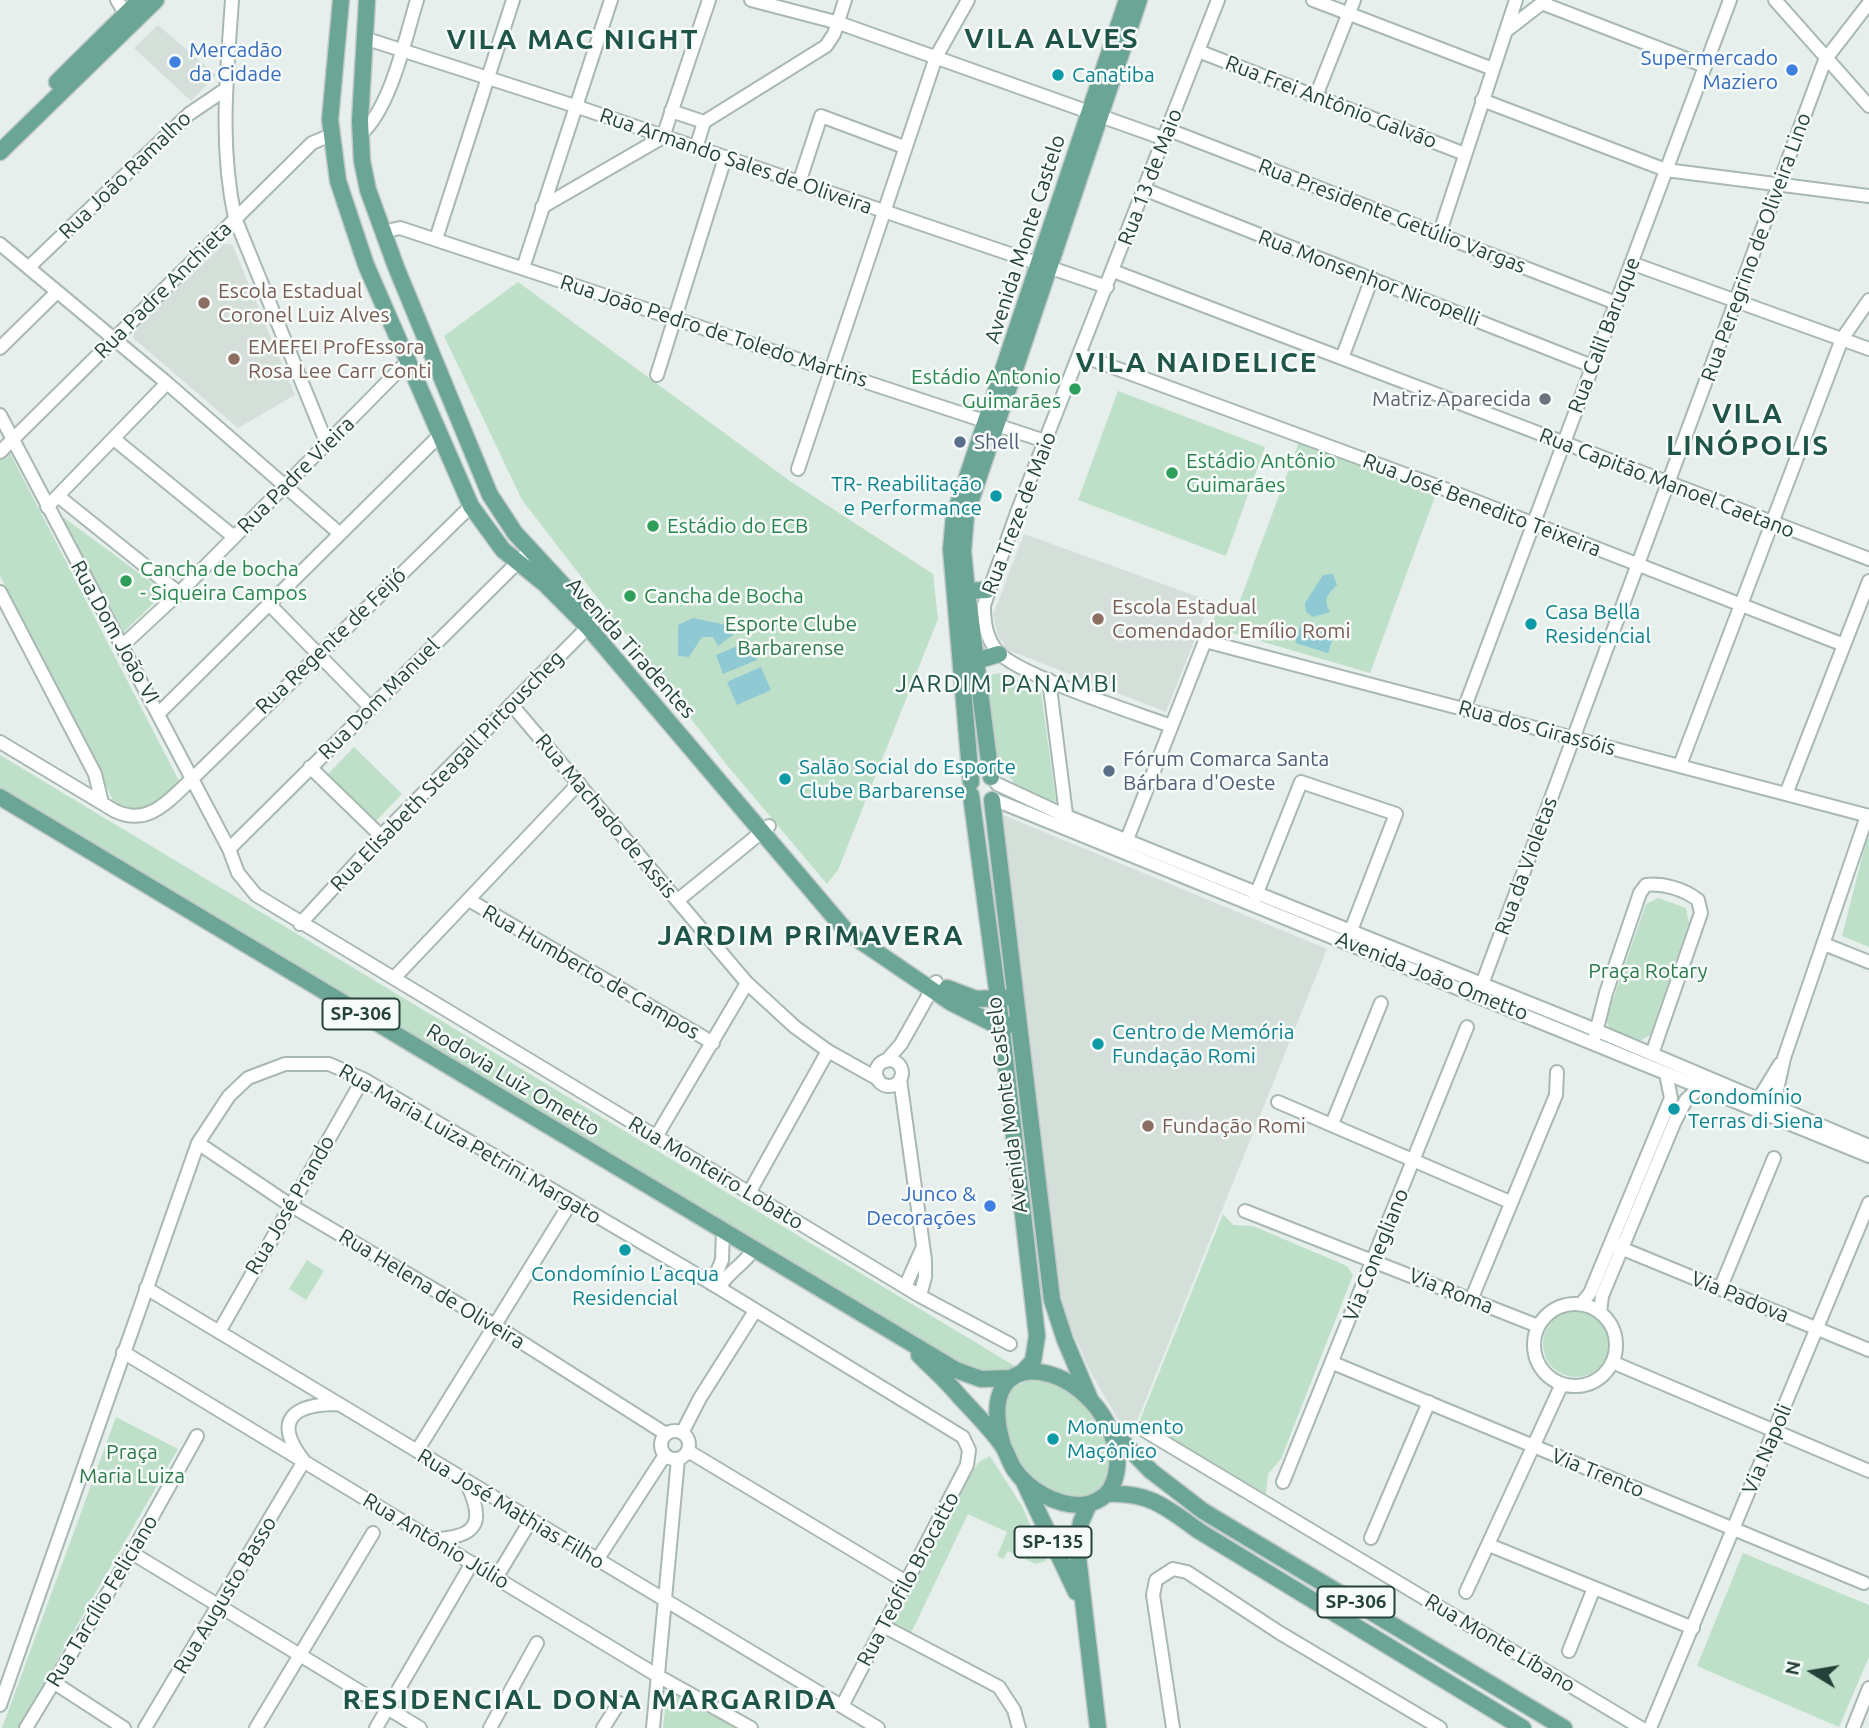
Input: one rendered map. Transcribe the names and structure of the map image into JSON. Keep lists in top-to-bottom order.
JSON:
{
  "streets": {
    "main road": [
      "Avenida Monte Castelo",
      "Avenida Tiradentes",
      "SP-306",
      "Rodovia Luiz Ometto",
      "SP-135"
    ],
    "street": [
      "Rua Frei Antônio Galvão",
      "Rua Armando Sales de Oliveira",
      "Rua João Ramalho",
      "Rua 13 de Maio",
      "Rua Presidente Getúlio Vargas",
      "Rua Peregrino de Oliveira Lino",
      "Rua Monsenhor Nicopelli",
      "Rua Padre Anchieta",
      "Rua João Pedro de Toledo Martins",
      "Rua Calil Baruque",
      "Rua Padre Vieira",
      "Rua Capitão Manoel Caetano",
      "Rua José Benedito Teixeira",
      "Rua Treze de Maio",
      "Rua Dom João VI",
      "Rua Regente de Feijó",
      "Rua Dom Manuel",
      "Rua dos Girassóis",
      "Rua Elisabeth Steagall Pirtouscheg",
      "Rua Machado de Assis",
      "Rua da Violetas",
      "Rua Humberto de Campos",
      "Avenida João Ometto",
      "Rua Maria Luiza Petrini Margato",
      "Rua Monteiro Lobato",
      "Rua José Prando",
      "Via Conegliano",
      "Rua Helena de Oliveira",
      "Via Roma",
      "Via Padova",
      "Via Napoli",
      "Via Trento",
      "Rua José Mathias Filho",
      "Rua Antônio Júlio",
      "Rua Teófilo Brocatto",
      "Rua Augusto Basso",
      "Rua Tarcílio Feliciano",
      "Rua Monte Líbano"
    ]
  },
  "crossings": [
    ["Rua Frei Antônio Galvão", "Rua 13 de Maio"],
    ["Rua Armando Sales de Oliveira", "Rua 13 de Maio"],
    ["Rua Armando Sales de Oliveira", "Avenida Monte Castelo"],
    ["Rua Armando Sales de Oliveira", "Avenida Tiradentes"],
    ["Rua 13 de Maio", "Rua Presidente Getúlio Vargas"],
    ["Rua 13 de Maio", "Rua Monsenhor Nicopelli"],
    ["Rua 13 de Maio", "Rua Capitão Manoel Caetano"],
    ["Rua 13 de Maio", "Rua José Benedito Teixeira"],
    ["Rua 13 de Maio", "Rua Treze de Maio"],
    ["Rua Presidente Getúlio Vargas", "Avenida Monte Castelo"],
    ["Rua Presidente Getúlio Vargas", "Rua Calil Baruque"],
    ["Avenida Monte Castelo", "Rua João Pedro de Toledo Martins"],
    ["Avenida Monte Castelo", "Avenida Tiradentes"],
    ["Avenida Monte Castelo", "Avenida João Ometto"],
    ["Avenida Monte Castelo", "SP-306"],
    ["Avenida Monte Castelo", "Rodovia Luiz Ometto"],
    ["Avenida Monte Castelo", "SP-135"],
    ["Rua Peregrino de Oliveira Lino", "Rua Capitão Manoel Caetano"],
    ["Rua Peregrino de Oliveira Lino", "Rua José Benedito Teixeira"],
    ["Rua Peregrino de Oliveira Lino", "Rua dos Girassóis"],
    ["Rua Peregrino de Oliveira Lino", "Rua da Violetas"],
    ["Rua Monsenhor Nicopelli", "Rua Calil Baruque"],
    ["Rua Padre Anchieta", "Rua Dom João VI"],
    ["Rua Padre Anchieta", "Avenida Tiradentes"],
    ["Rua João Pedro de Toledo Martins", "Rua Treze de Maio"],
    ["Rua João Pedro de Toledo Martins", "Avenida Tiradentes"],
    ["Rua Calil Baruque", "Rua Capitão Manoel Caetano"],
    ["Rua Calil Baruque", "Rua José Benedito Teixeira"],
    ["Rua Calil Baruque", "Rua dos Girassóis"],
    ["Rua Padre Vieira", "Rua Dom João VI"],
    ["Rua Padre Vieira", "Avenida Tiradentes"],
    ["Rua José Benedito Teixeira", "Rua Treze de Maio"],
    ["Rua Dom João VI", "Rua Regente de Feijó"],
    ["Rua Dom João VI", "Rua Dom Manuel"],
    ["Rua Dom João VI", "Rua Monteiro Lobato"],
    ["Rua Regente de Feijó", "Avenida Tiradentes"],
    ["Avenida Tiradentes", "Rua Dom Manuel"],
    ["Avenida Tiradentes", "Rua Elisabeth Steagall Pirtouscheg"],
    ["Rua Dom Manuel", "Rua Monteiro Lobato"],
    ["Rua dos Girassóis", "Rua da Violetas"],
    ["Rua Elisabeth Steagall Pirtouscheg", "Rua Machado de Assis"],
    ["Rua Elisabeth Steagall Pirtouscheg", "Rua Monteiro Lobato"],
    ["Rua da Violetas", "Avenida João Ometto"],
    ["SP-306", "Rodovia Luiz Ometto"],
    ["SP-306", "SP-135"],
    ["Rodovia Luiz Ometto", "SP-135"],
    ["Rua Maria Luiza Petrini Margato", "Rua José Prando"],
    ["Rua Maria Luiza Petrini Margato", "Rua Helena de Oliveira"],
    ["Rua Maria Luiza Petrini Margato", "Rua José Mathias Filho"],
    ["Rua Maria Luiza Petrini Margato", "Rua Antônio Júlio"],
    ["Rua Maria Luiza Petrini Margato", "Rua Teófilo Brocatto"],
    ["Rua José Prando", "Rua Helena de Oliveira"],
    ["Rua José Prando", "Rua José Mathias Filho"],
    ["Via Conegliano", "Via Roma"],
    ["Via Conegliano", "Via Trento"],
    ["Via Padova", "Via Napoli"],
    ["Via Napoli", "Via Trento"],
    ["Rua José Mathias Filho", "Rua Teófilo Brocatto"],
    ["Rua Antônio Júlio", "Rua Augusto Basso"]
  ],
  "districts": [
    "VILA ALVES",
    "VILA MAC NIGHT",
    "VILA NAIDELICE",
    "VILA LINÓPOLIS",
    "JARDIM PANAMBI",
    "JARDIM PRIMAVERA",
    "RESIDENCIAL DONA MARGARIDA"
  ],
  "parks": ["Esporte Clube Barbarense", "Praça Rotary", "Praça Maria Luiza"],
  "places": [
    "Mercadão da Cidade",
    "Supermercado Maziero",
    "Canatiba",
    "Escola Estadual Coronel Luiz Alves",
    "EMEFEI ProfEssora Rosa Lee Carr Conti",
    "Estádio Antonio Guimarães",
    "Matriz Aparecida",
    "Shell",
    "Estádio Antônio Guimarães",
    "TR- Reabilitação e Performance",
    "Estádio do ECB",
    "Cancha de bocha - Siqueira Campos",
    "Cancha de Bocha",
    "Escola Estadual Comendador Emílio Romi",
    "Casa Bella Residencial",
    "Fórum Comarca Santa Bárbara d'Oeste",
    "Salão Social do Esporte Clube Barbarense",
    "Centro de Memória Fundação Romi",
    "Condomínio Terras di Siena",
    "Fundação Romi",
    "Junco & Decorações",
    "Condomínio L’acqua Residencial",
    "Monumento Maçônico"
  ],
  "north": "left"
}
